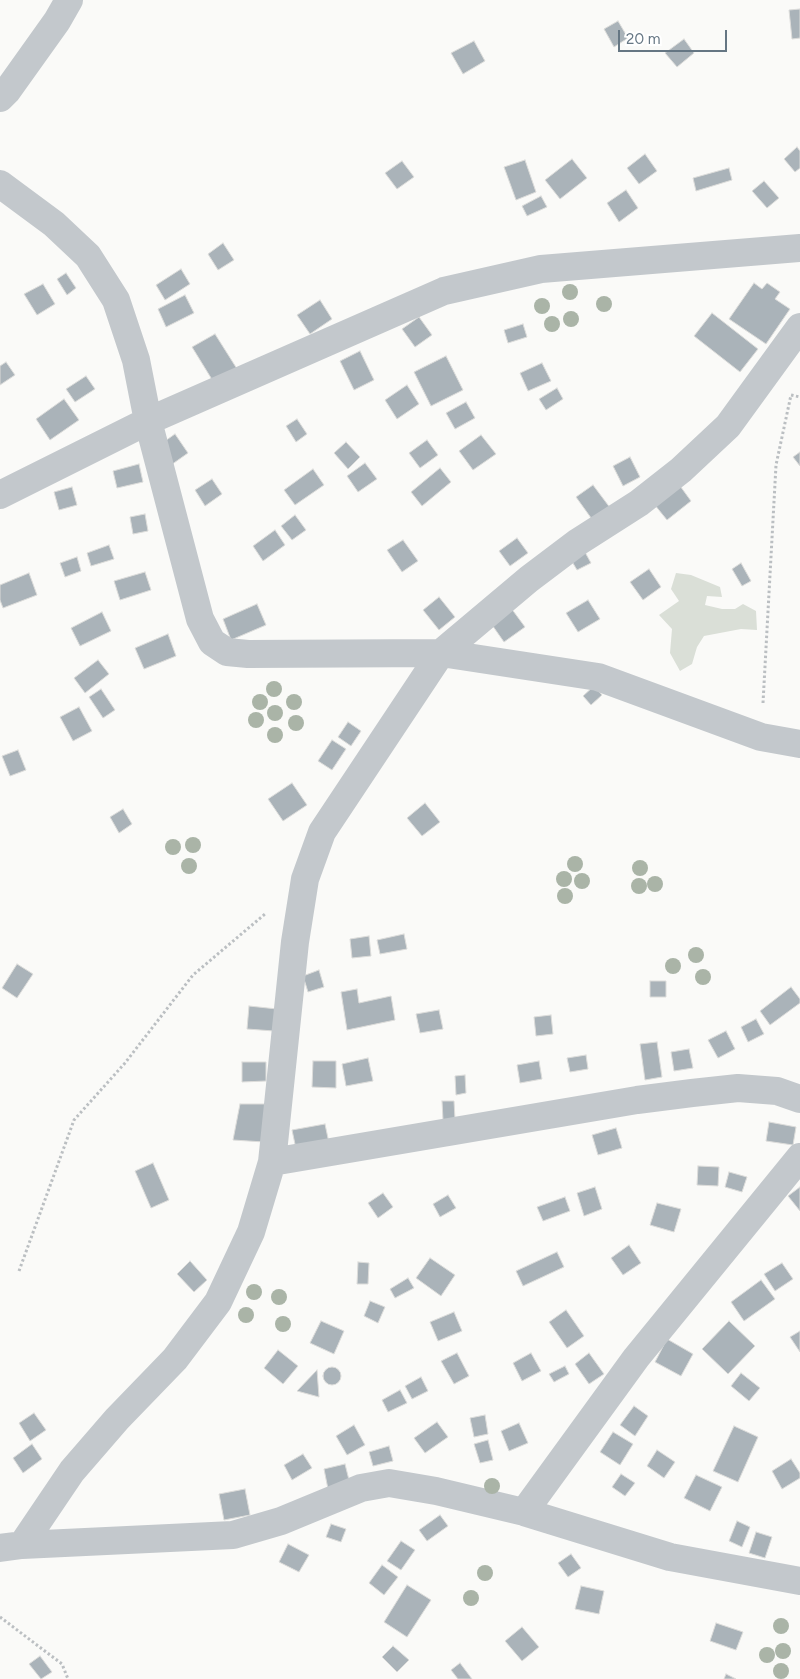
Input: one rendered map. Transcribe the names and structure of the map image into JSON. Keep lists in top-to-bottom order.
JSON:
{
  "scale_bar": "20 m"
}
